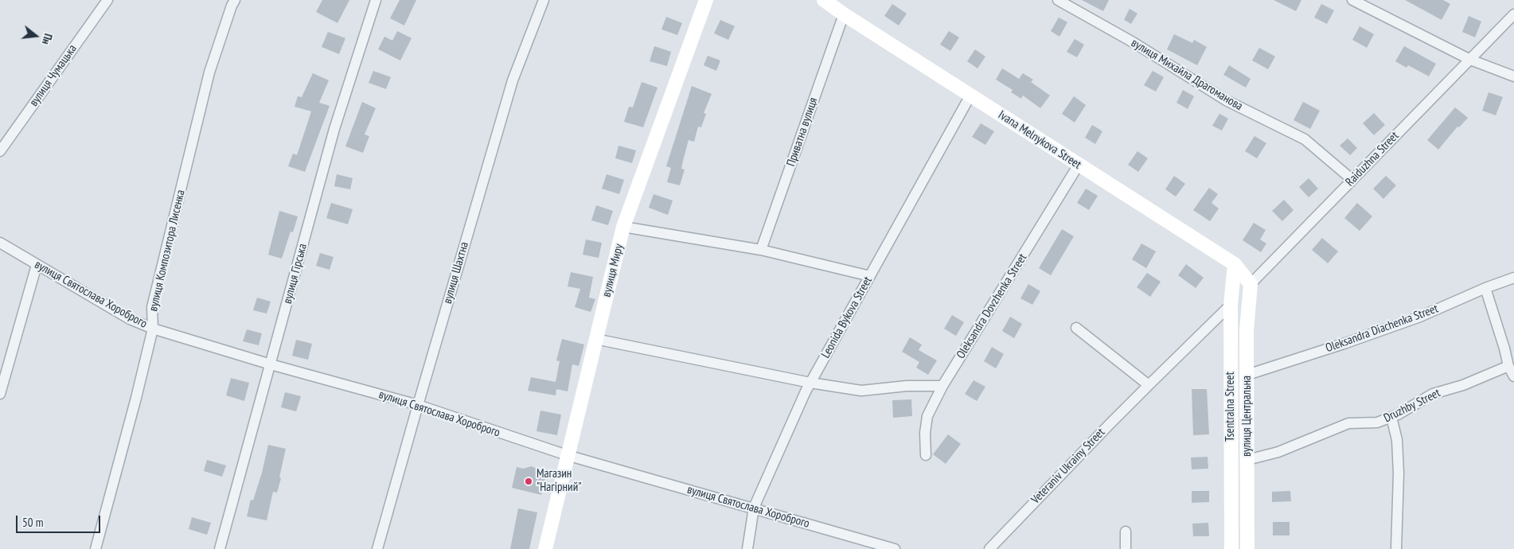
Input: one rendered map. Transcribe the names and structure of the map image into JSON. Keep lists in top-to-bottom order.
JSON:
{
  "streets": {
    "street": [
      "вулиця Михайла Драгоманова",
      "вулиця Чумацька",
      "Приватна вулиця",
      "Ivana Melnykova Street",
      "Raiduzhna Street",
      "вулиця Композитора Лисенка",
      "вулиця Миру",
      "вулиця Шахтна",
      "вулиця Гірська",
      "вулиця Святослава Хороброго",
      "Oleksandra Dovzhenka Street",
      "Leonida Bykova Street",
      "Oleksandra Diachenka Street",
      "Druzhby Street",
      "Tsentralna Street",
      "вулиця Центральна",
      "Veteraniv Ukrainy Street"
    ]
  },
  "crossings": [
    ["вулиця Михайла Драгоманова", "Raiduzhna Street"],
    ["Приватна вулиця", "Ivana Melnykova Street"],
    ["Ivana Melnykova Street", "Raiduzhna Street"],
    ["Ivana Melnykova Street", "Oleksandra Dovzhenka Street"],
    ["Ivana Melnykova Street", "Leonida Bykova Street"],
    ["Ivana Melnykova Street", "Tsentralna Street"],
    ["Ivana Melnykova Street", "вулиця Центральна"],
    ["Raiduzhna Street", "Tsentralna Street"],
    ["Raiduzhna Street", "вулиця Центральна"],
    ["Raiduzhna Street", "Veteraniv Ukrainy Street"],
    ["вулиця Композитора Лисенка", "вулиця Святослава Хороброго"],
    ["вулиця Миру", "вулиця Святослава Хороброго"],
    ["вулиця Шахтна", "вулиця Святослава Хороброго"],
    ["вулиця Гірська", "вулиця Святослава Хороброго"],
    ["вулиця Святослава Хороброго", "Leonida Bykova Street"],
    ["Oleksandra Diachenka Street", "вулиця Центральна"],
    ["Druzhby Street", "вулиця Центральна"],
    ["Tsentralna Street", "Veteraniv Ukrainy Street"]
  ],
  "places": ["Магазин \"Нагірний\""],
  "scale_bar": "50 m",
  "north": "right"
}
